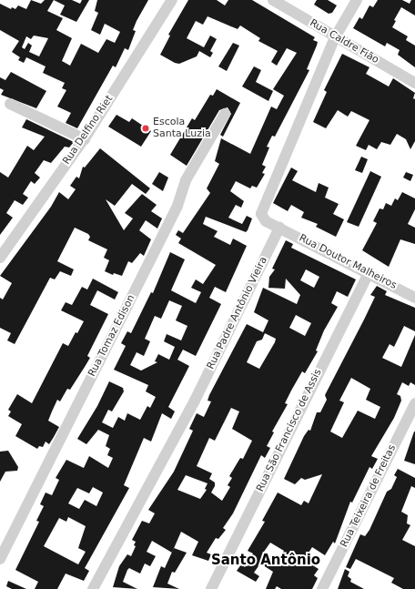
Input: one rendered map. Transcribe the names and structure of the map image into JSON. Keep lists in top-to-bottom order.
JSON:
{
  "streets": {
    "street": [
      "Rua Caldre Fião",
      "Rua Delfino Riet",
      "Rua Doutor Malheiros",
      "Rua Padre Antônio Vieira",
      "Rua Tomaz Edison",
      "Rua São Francisco de Assis",
      "Rua Teixeira de Freitas"
    ]
  },
  "crossings": [
    ["Rua Doutor Malheiros", "Rua Padre Antônio Vieira"],
    ["Rua Doutor Malheiros", "Rua São Francisco de Assis"]
  ],
  "districts": ["Santo Antônio"],
  "places": ["Escola Santa Luzia"]
}
